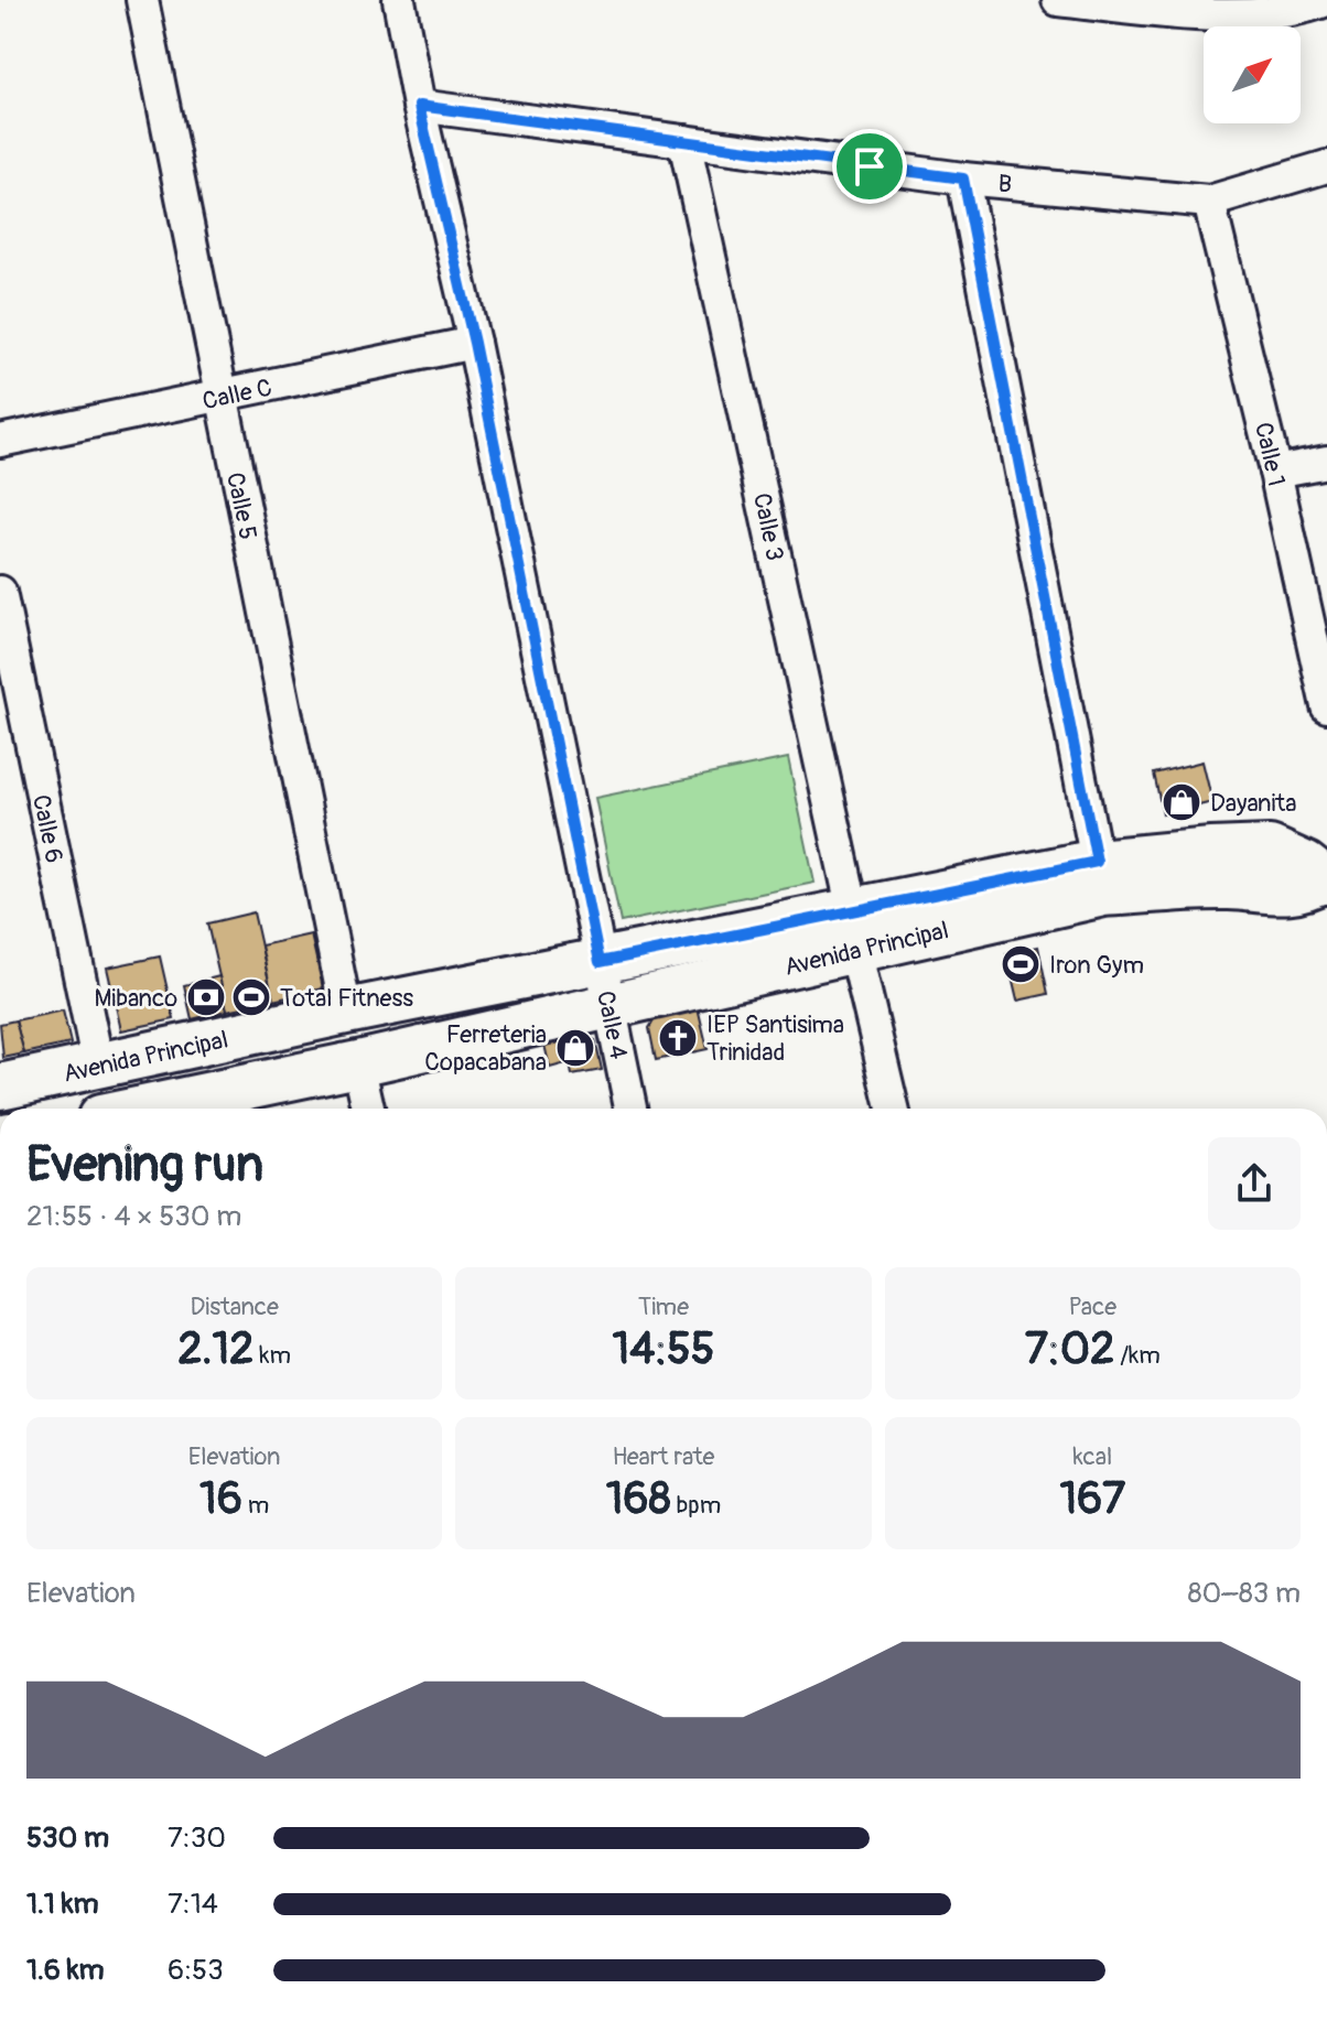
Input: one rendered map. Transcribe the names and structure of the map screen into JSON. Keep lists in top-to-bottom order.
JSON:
{
  "streets": {
    "street": [
      "B",
      "Calle C",
      "Calle 1",
      "Calle 5",
      "Calle 3",
      "Calle 6",
      "Avenida Principal",
      "Calle 4"
    ]
  },
  "crossings": [
    ["B", "Calle 1"],
    ["B", "Calle 3"],
    ["B", "Calle 4"],
    ["Calle C", "Calle 5"],
    ["Calle C", "Calle 4"],
    ["Calle 5", "Avenida Principal"],
    ["Calle 3", "Avenida Principal"],
    ["Calle 6", "Avenida Principal"],
    ["Avenida Principal", "Calle 4"]
  ],
  "places": {
    "shop": ["Dayanita", "Ferreteria Copacabana"],
    "sports": ["Iron Gym", "Total Fitness"],
    "bank": ["Mibanco"],
    "church": ["IEP Santisima Trinidad"]
  },
  "north": "top right",
  "page": {
    "heading": ["Evening run", "21:55 · 4 × 530 m"],
    "stats": [
      ["Distance", "2.12 km"],
      ["Time", "14:55"],
      ["Pace", "7:02 /km"],
      ["Elevation", "16 m"],
      ["Heart rate", "168 bpm"],
      ["kcal", "167"]
    ],
    "chart": ["Elevation", "80–83 m"],
    "list": [
      {
        "name": "530 m",
        "note": "7:30"
      },
      {
        "name": "1.1 km",
        "note": "7:14"
      },
      {
        "name": "1.6 km",
        "note": "6:53"
      }
    ]
  }
}
